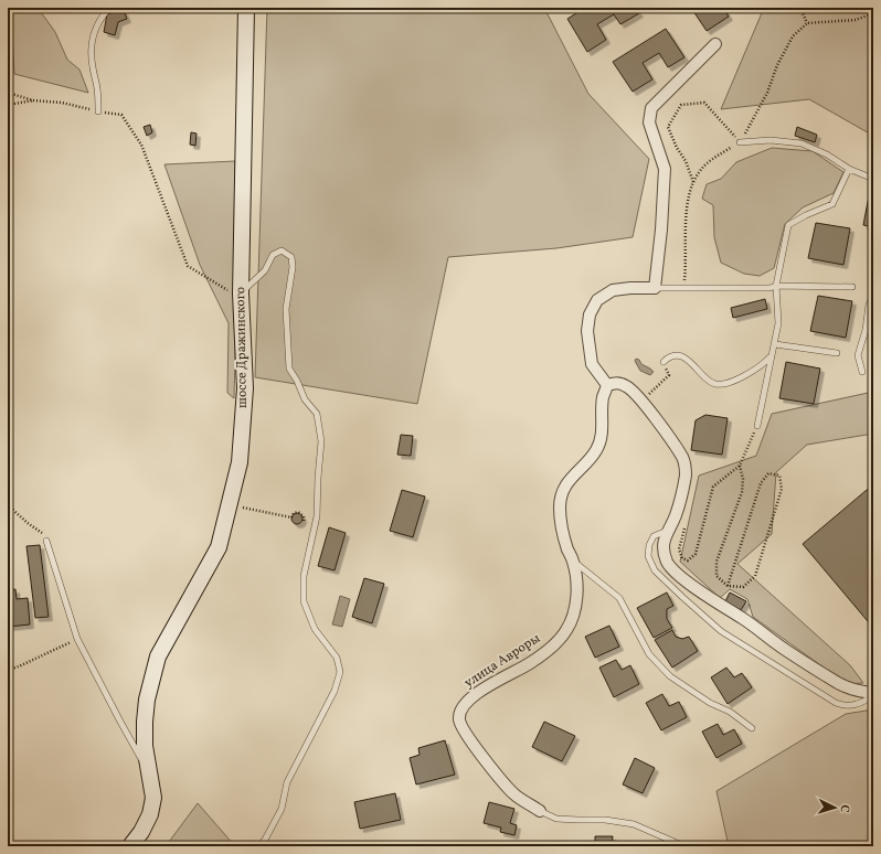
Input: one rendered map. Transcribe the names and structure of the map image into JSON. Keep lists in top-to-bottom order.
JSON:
{
  "streets": {
    "main road": ["шоссе Дражинского"],
    "street": ["улица Авроры"]
  },
  "north": "right"
}
